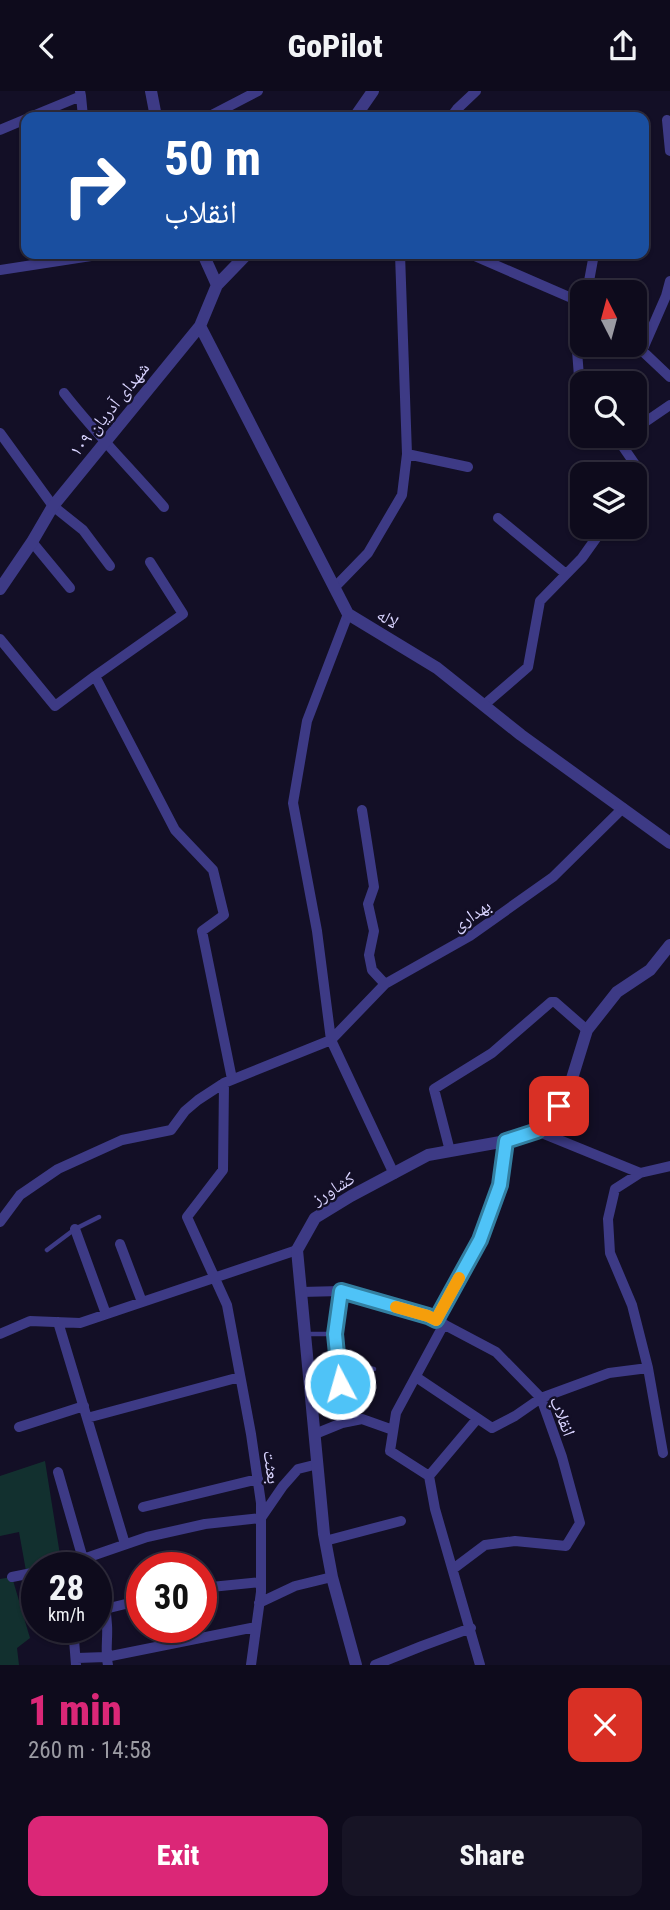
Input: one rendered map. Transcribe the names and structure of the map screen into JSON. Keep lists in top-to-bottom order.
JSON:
{
  "streets": {
    "street": [
      "شهدای آدریان ۱۰۹",
      "لاله",
      "بهداری",
      "کشاورز",
      "انقلاب",
      "بعثت"
    ]
  },
  "crossings": [
    ["شهدای آدریان ۱۰۹", "لاله"],
    ["لاله", "بهداری"]
  ],
  "north": "top",
  "page": {
    "header": "GoPilot",
    "turn": ["50 m", "انقلاب"],
    "speed": "28 km/h",
    "limit": "30",
    "heading": ["1 min", "260 m · 14:58"],
    "buttons": ["Exit", "Share"]
  }
}
